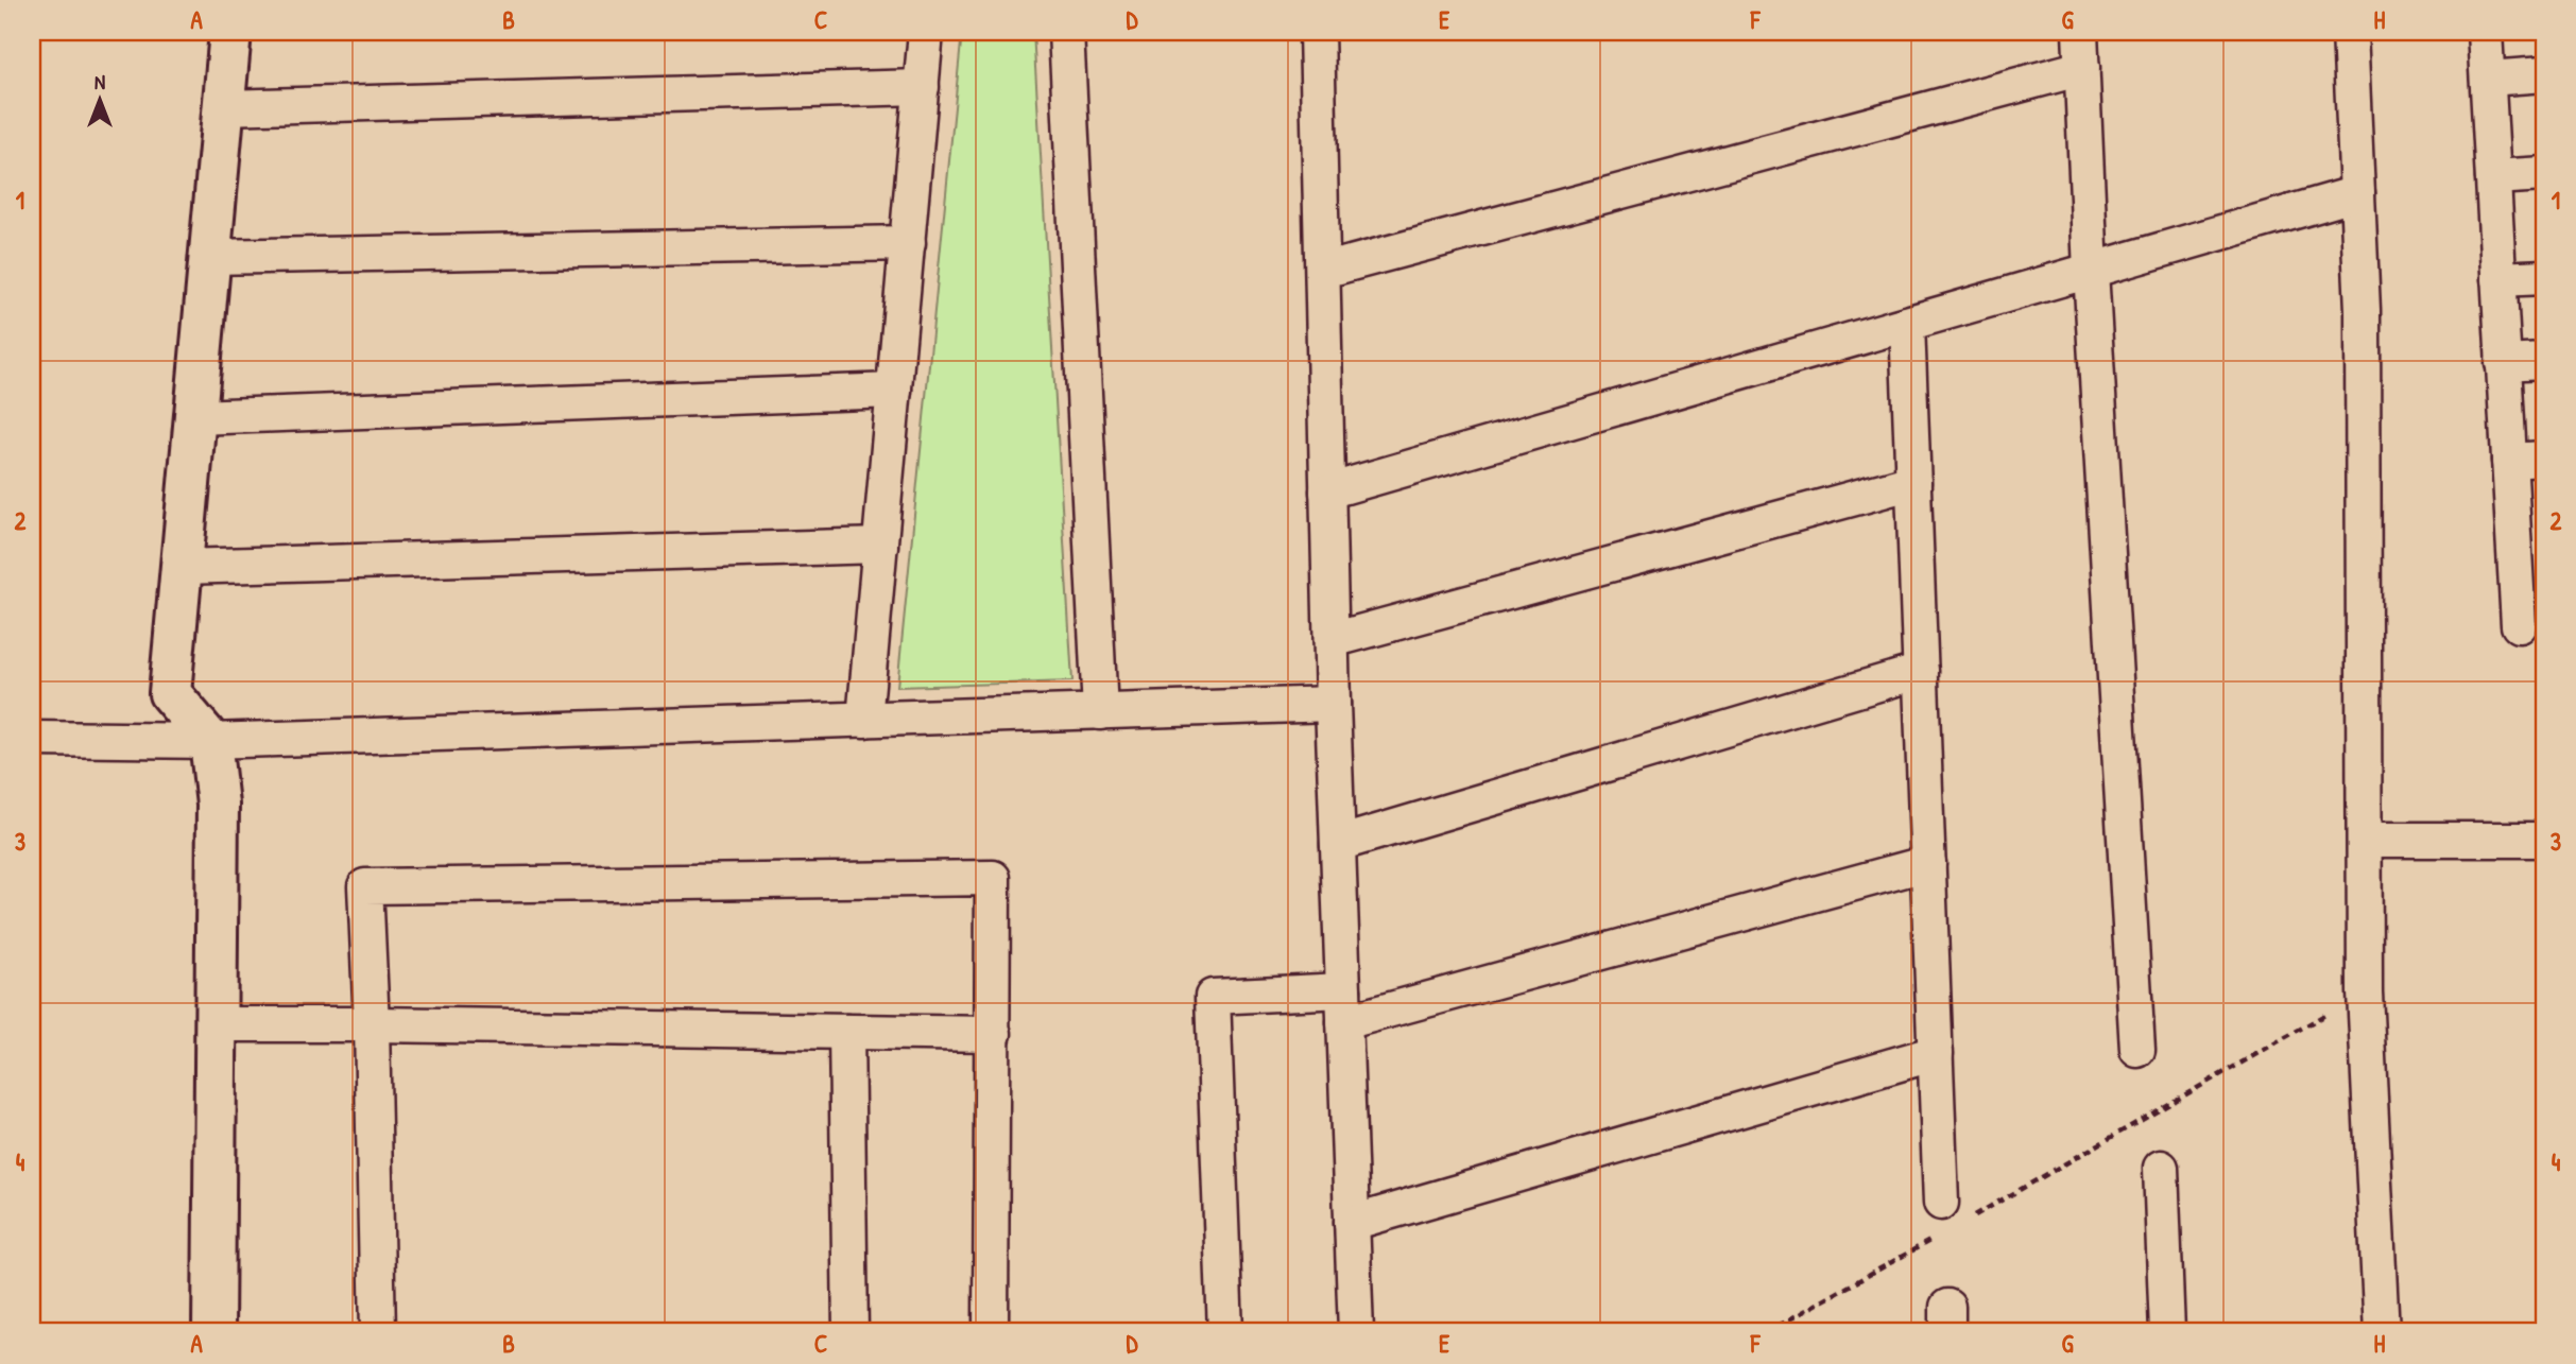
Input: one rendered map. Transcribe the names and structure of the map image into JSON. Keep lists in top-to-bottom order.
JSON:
{
  "north": "top",
  "grid": {
    "columns": [
      "A",
      "B",
      "C",
      "D",
      "E",
      "F",
      "G",
      "H"
    ],
    "rows": [
      "1",
      "2",
      "3",
      "4"
    ]
  }
}
